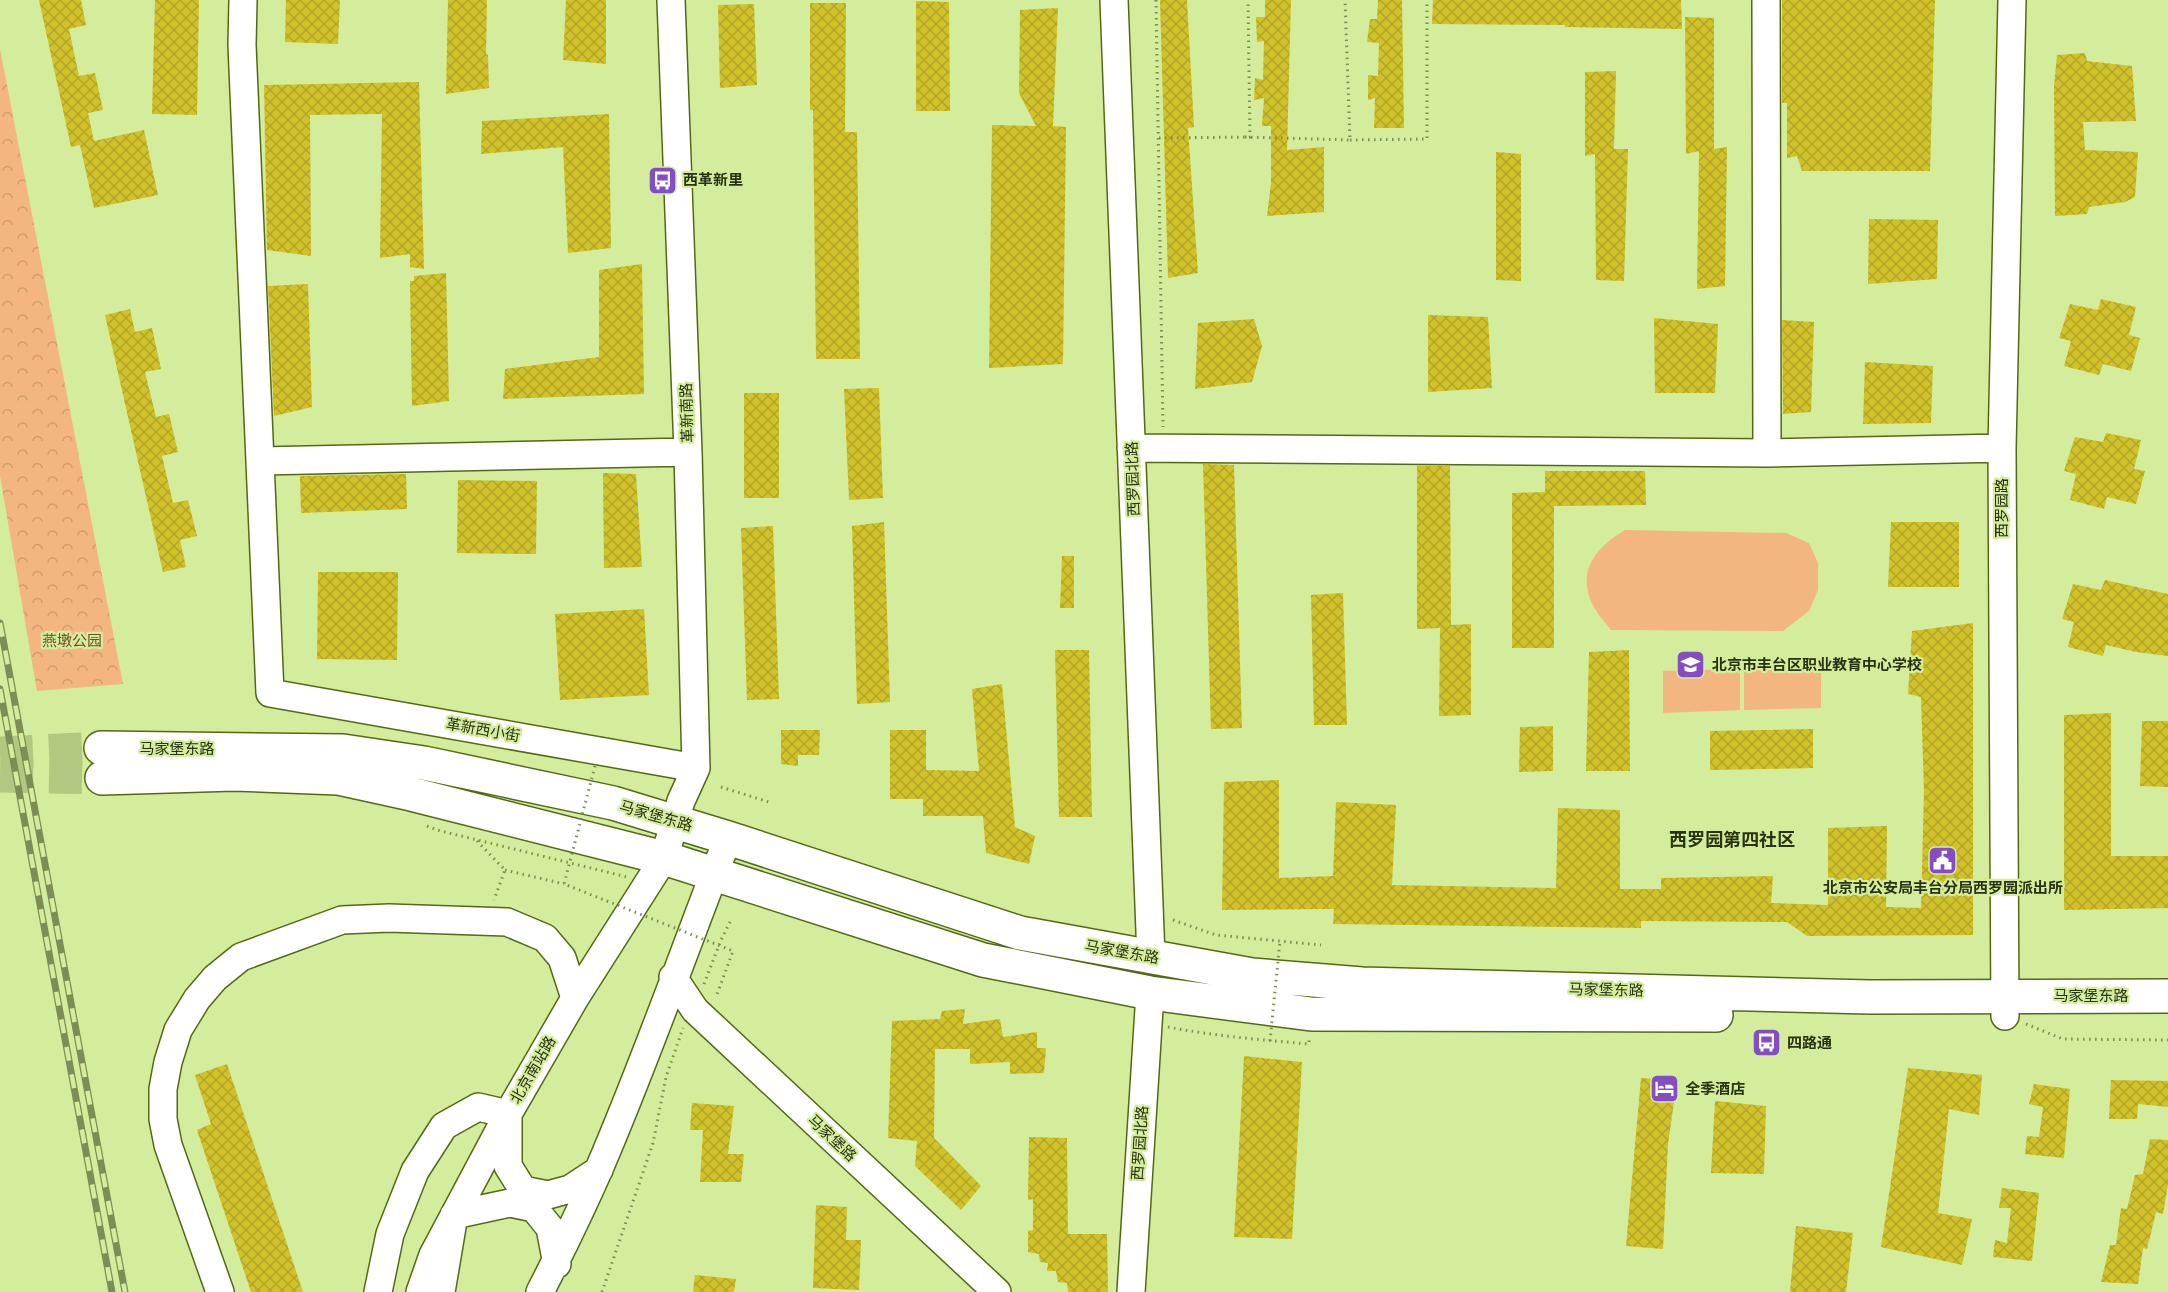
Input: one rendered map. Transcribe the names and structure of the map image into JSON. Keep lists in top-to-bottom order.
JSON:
{
  "streets": {
    "main road": ["马家堡东路"],
    "street": [
      "革新南路",
      "西罗园北路",
      "西罗园路",
      "革新西小街",
      "北京南站路",
      "马家堡路"
    ]
  },
  "crossings": [
    ["革新南路", "革新西小街"],
    ["革新南路", "马家堡东路"],
    ["革新南路", "北京南站路"],
    ["西罗园北路", "马家堡东路"],
    ["西罗园路", "马家堡东路"],
    ["马家堡东路", "北京南站路"]
  ],
  "districts": ["西罗园第四社区"],
  "parks": ["燕墩公园"],
  "places": {
    "bus stop": ["西革新里", "四路通"],
    "school or university": ["北京市丰台区职业教育中心学校"],
    "public building": ["北京市公安局丰台分局西罗园派出所"],
    "hotel": ["全季酒店"]
  }
}
